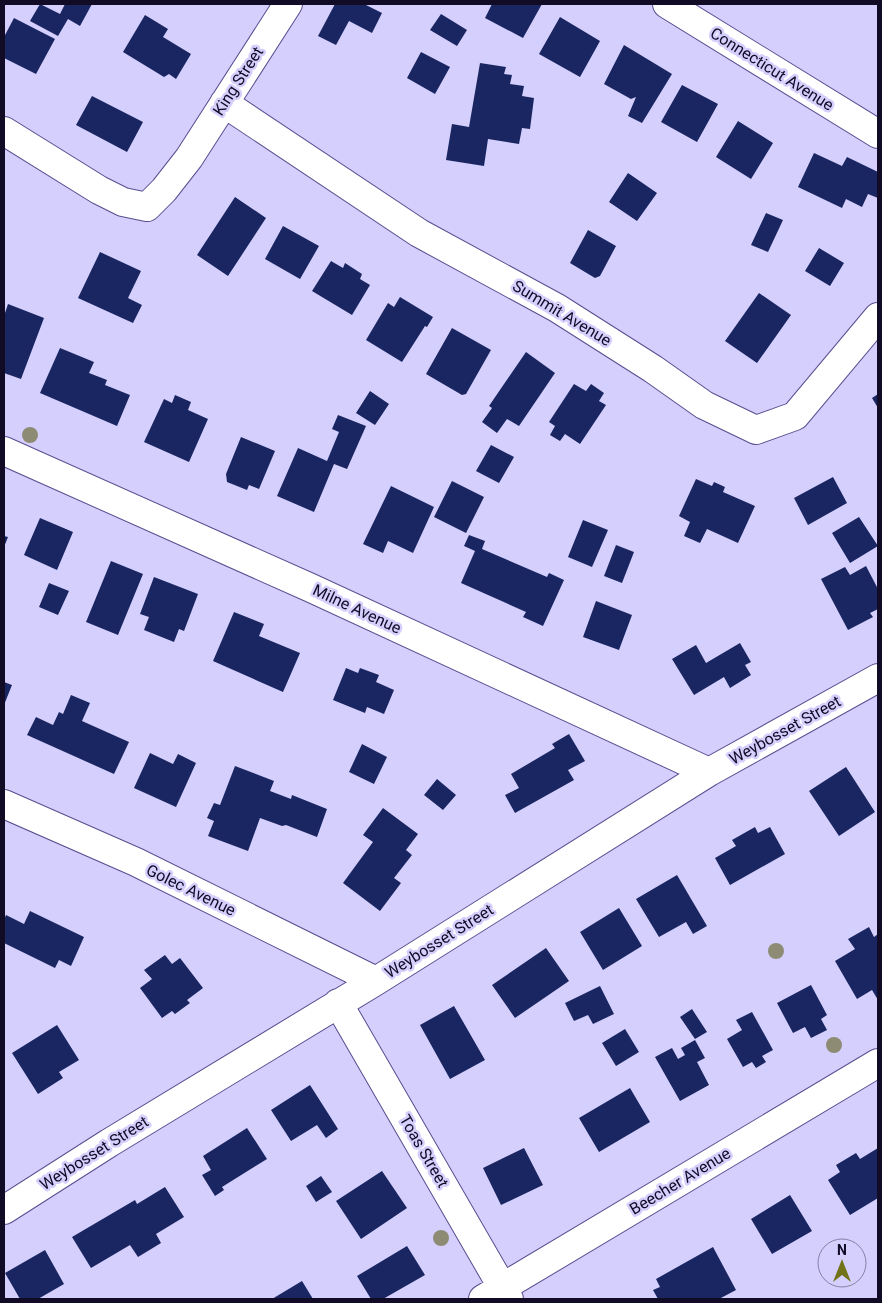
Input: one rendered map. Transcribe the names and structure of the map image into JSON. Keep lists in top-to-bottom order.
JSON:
{
  "streets": {
    "street": [
      "Connecticut Avenue",
      "King Street",
      "Summit Avenue",
      "Milne Avenue",
      "Weybosset Street",
      "Golec Avenue",
      "Toas Street",
      "Beecher Avenue"
    ]
  },
  "crossings": [
    ["King Street", "Summit Avenue"],
    ["Milne Avenue", "Weybosset Street"],
    ["Weybosset Street", "Golec Avenue"],
    ["Weybosset Street", "Toas Street"],
    ["Toas Street", "Beecher Avenue"]
  ],
  "north": "top"
}
